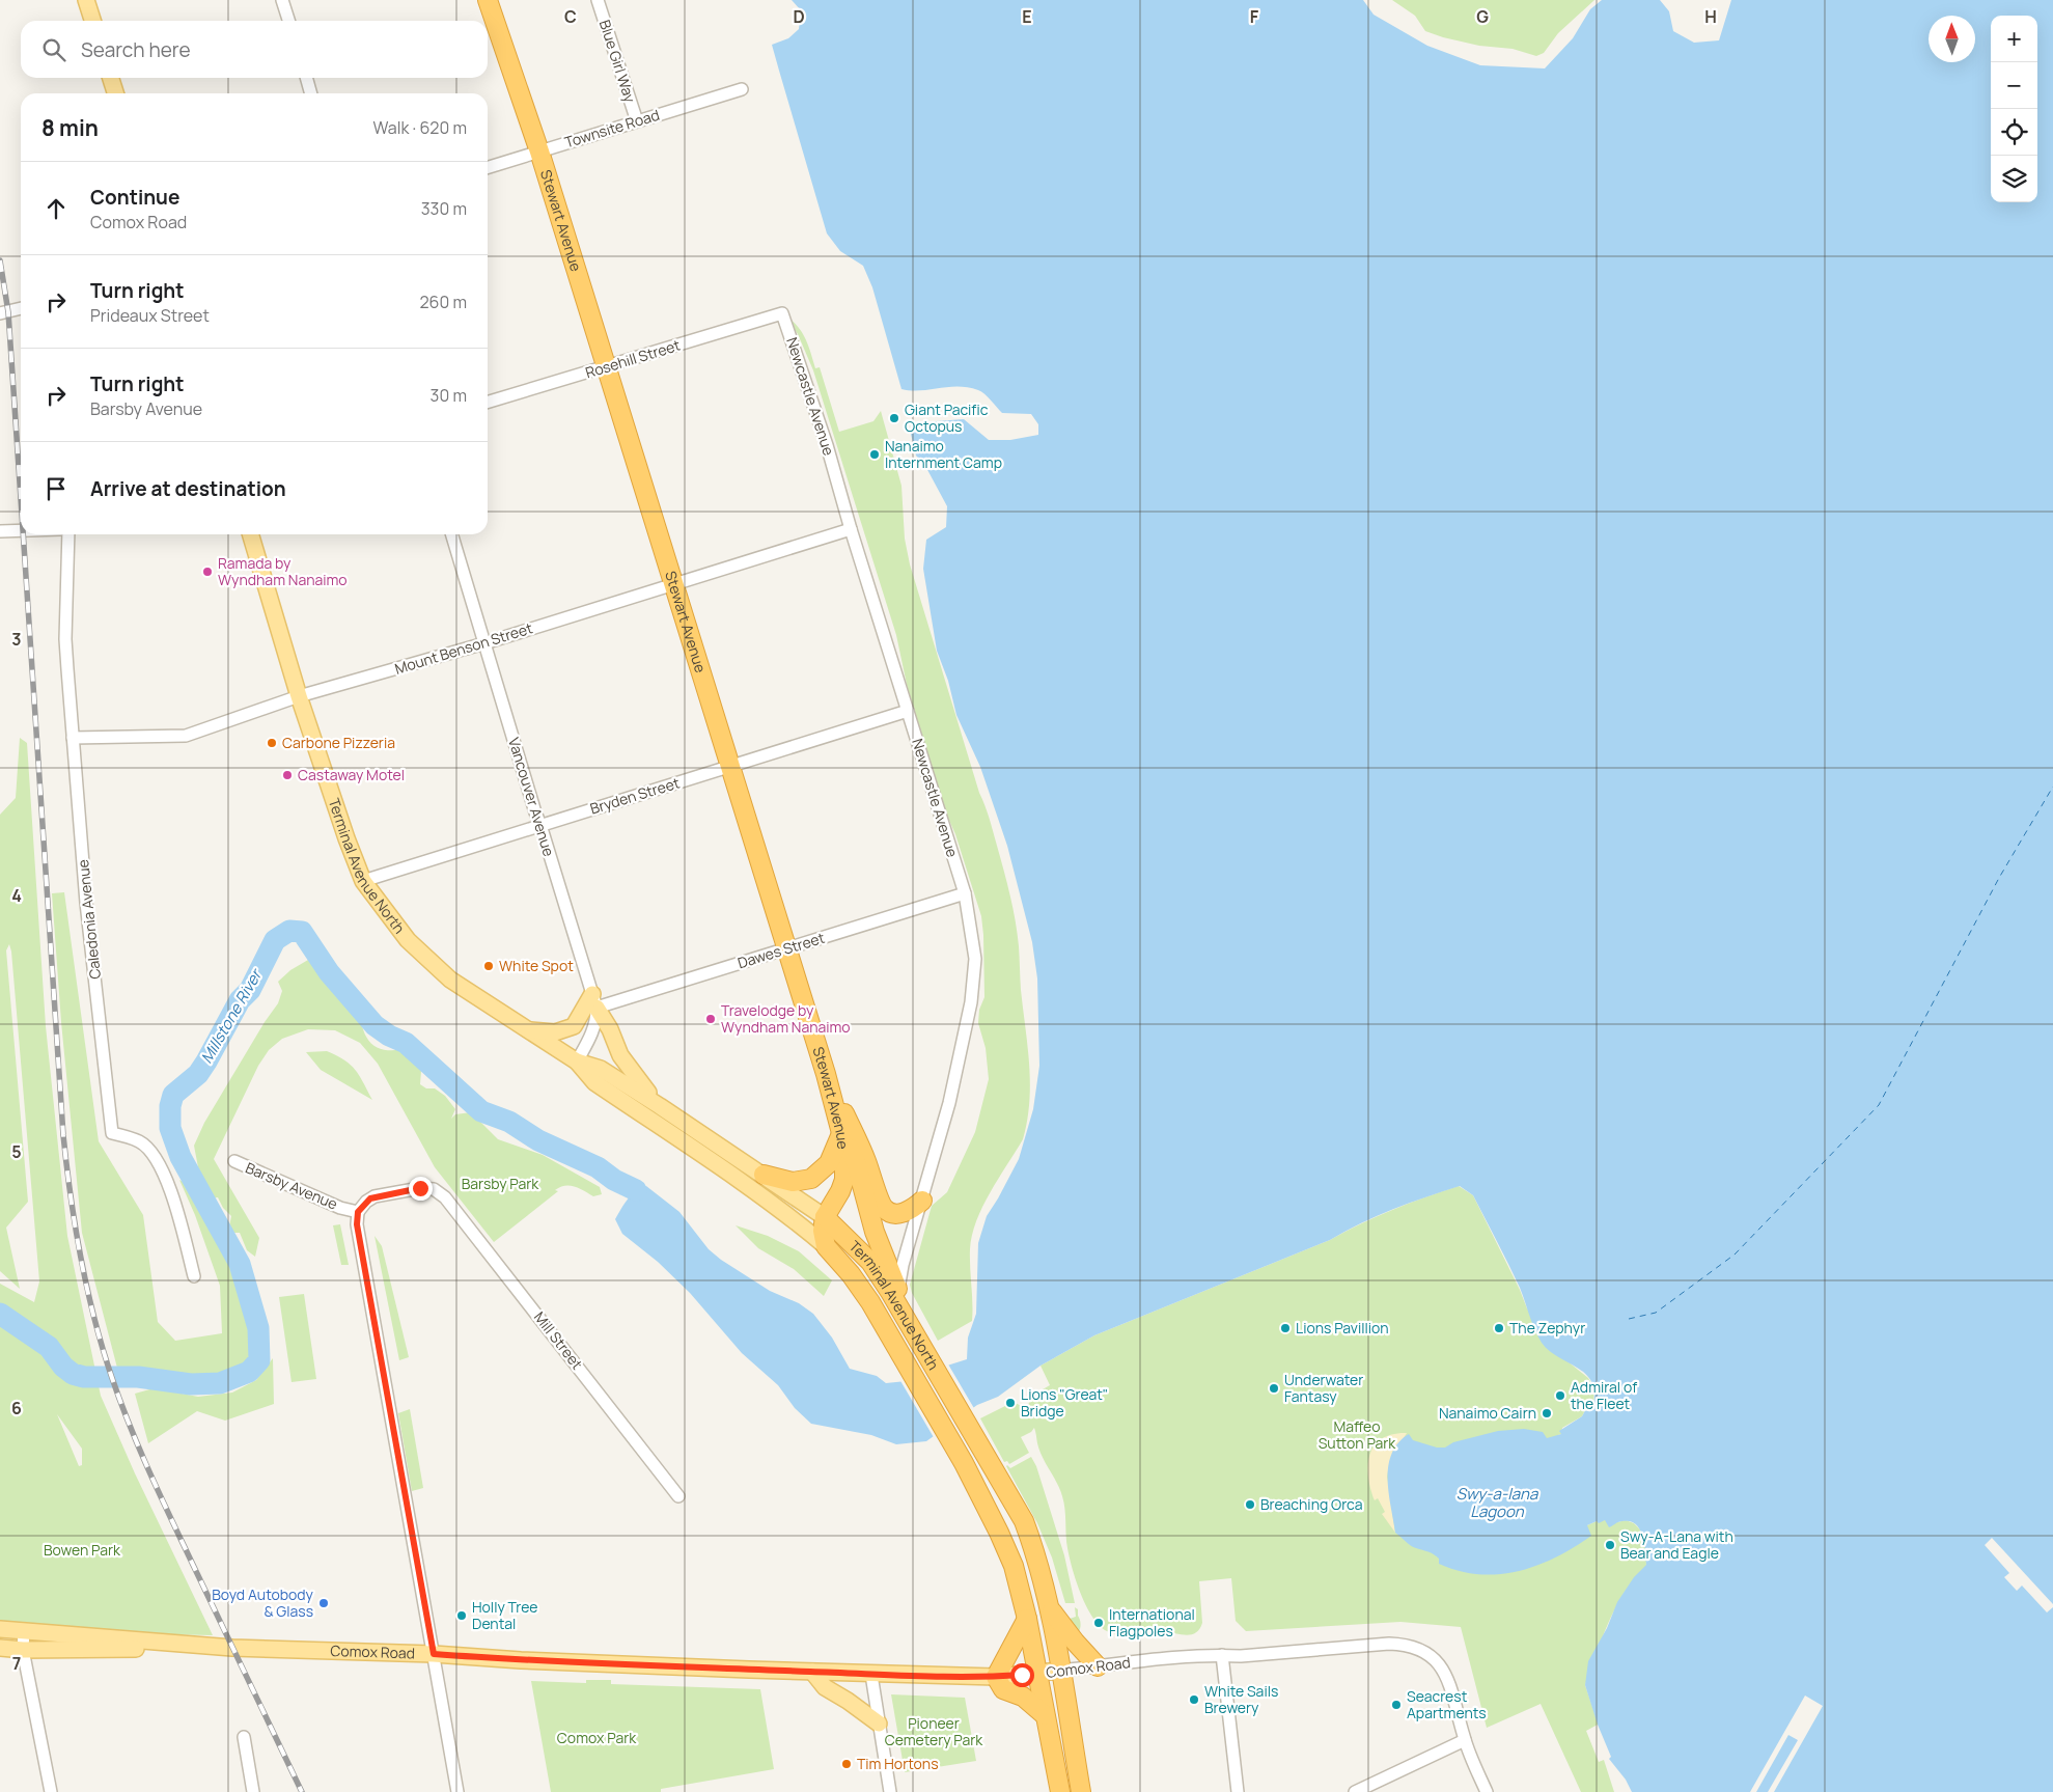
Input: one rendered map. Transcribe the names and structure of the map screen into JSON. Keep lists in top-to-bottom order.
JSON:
{
  "streets": {
    "highway": ["Stewart Avenue", "Terminal Avenue North"],
    "main road": ["Comox Road"],
    "street": [
      "Blue Girl Way",
      "Townsite Road",
      "Rosehill Street",
      "Newcastle Avenue",
      "Mount Benson Street",
      "Bryden Street",
      "Vancouver Avenue",
      "Caledonia Avenue",
      "Dawes Street",
      "Barsby Avenue",
      "Mill Street"
    ]
  },
  "crossings": [
    ["Blue Girl Way", "Townsite Road"],
    ["Townsite Road", "Stewart Avenue"],
    ["Stewart Avenue", "Rosehill Street"],
    ["Stewart Avenue", "Mount Benson Street"],
    ["Stewart Avenue", "Bryden Street"],
    ["Stewart Avenue", "Terminal Avenue North"],
    ["Stewart Avenue", "Dawes Street"],
    ["Rosehill Street", "Newcastle Avenue"],
    ["Newcastle Avenue", "Mount Benson Street"],
    ["Newcastle Avenue", "Bryden Street"],
    ["Newcastle Avenue", "Dawes Street"],
    ["Mount Benson Street", "Vancouver Avenue"],
    ["Mount Benson Street", "Terminal Avenue North"],
    ["Mount Benson Street", "Caledonia Avenue"],
    ["Bryden Street", "Vancouver Avenue"],
    ["Bryden Street", "Terminal Avenue North"],
    ["Vancouver Avenue", "Terminal Avenue North"],
    ["Vancouver Avenue", "Dawes Street"],
    ["Terminal Avenue North", "Comox Road"],
    ["Barsby Avenue", "Mill Street"]
  ],
  "water": ["Millstone River", "Swy-a-lana Lagoon"],
  "parks": [
    "Barsby Park",
    "Maffeo Sutton Park",
    "Bowen Park",
    "Pioneer Cemetery Park",
    "Comox Park"
  ],
  "places": [
    "Giant Pacific Octopus",
    "Nanaimo Internment Camp",
    "Ramada by Wyndham Nanaimo",
    "Carbone Pizzeria",
    "Castaway Motel",
    "White Spot",
    "Travelodge by Wyndham Nanaimo",
    "Lions Pavillion",
    "The Zephyr",
    "Underwater Fantasy",
    "Admiral of the Fleet",
    "Lions \"Great\" Bridge",
    "Nanaimo Cairn",
    "Breaching Orca",
    "Swy-A-Lana with Bear and Eagle",
    "Boyd Autobody & Glass",
    "Holly Tree Dental",
    "International Flagpoles",
    "White Sails Brewery",
    "Seacrest Apartments",
    "Tim Hortons"
  ],
  "north": "top",
  "page": {
    "map_buttons": ["+", "−"],
    "search": "Search here",
    "heading": ["8 min", "Walk · 620 m"],
    "list": [
      ["Continue", "Comox Road", "330 m"],
      ["Turn right", "Prideaux Street", "260 m"],
      ["Turn right", "Barsby Avenue", "30 m"],
      "Arrive at destination"
    ]
  },
  "grid": {
    "columns": [
      "C",
      "D",
      "E",
      "F",
      "G",
      "H"
    ],
    "rows": [
      "3",
      "4",
      "5",
      "6",
      "7"
    ]
  }
}
